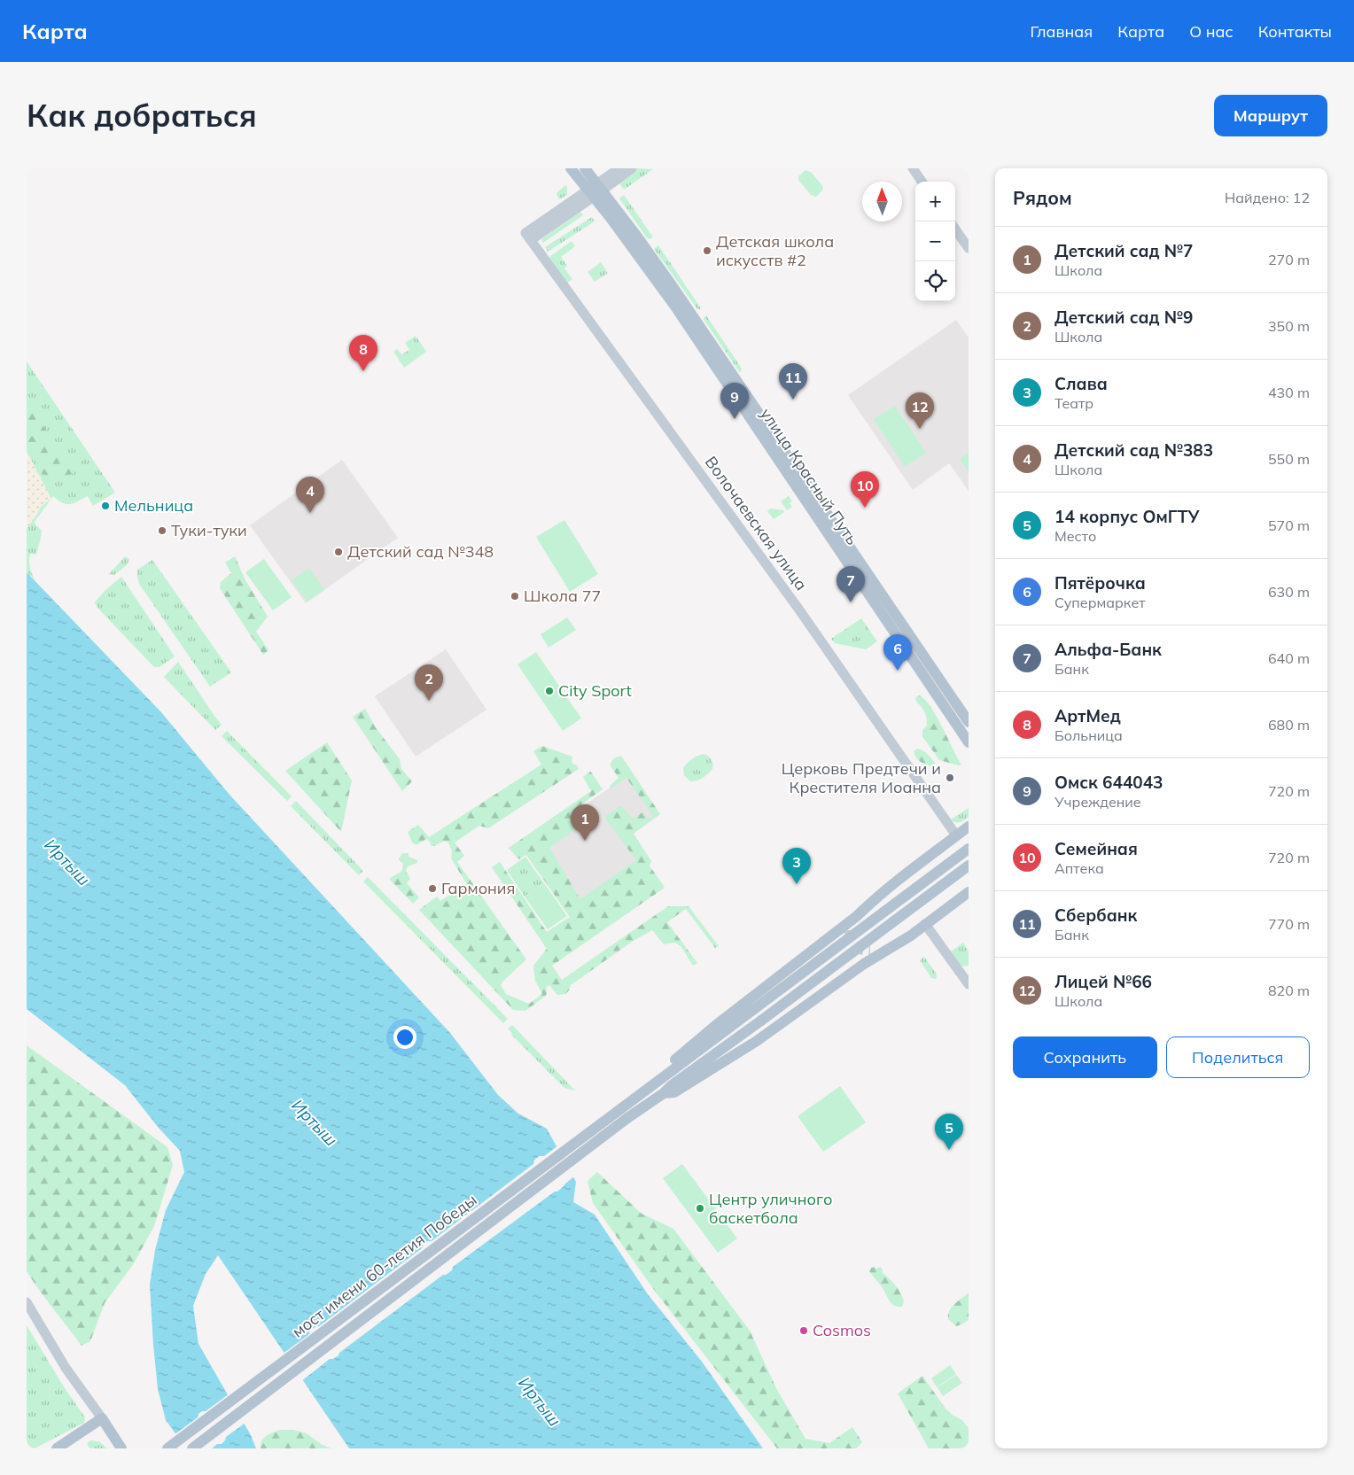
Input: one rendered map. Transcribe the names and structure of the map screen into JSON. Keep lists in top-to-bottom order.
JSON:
{
  "streets": {
    "main road": ["улица Красный Путь", "мост имени 60-летия Победы"],
    "street": ["Волочаевская улица"]
  },
  "crossings": [
    ["улица Красный Путь", "Волочаевская улица"]
  ],
  "water": ["Иртыш"],
  "places": [
    "Детская школа искусств #2",
    "Мельница",
    "Туки-туки",
    "Детский сад №348",
    "Школа 77",
    "City Sport",
    "Церковь Предтечи и Крестителя Иоанна",
    "Гармония",
    "Центр уличного баскетбола",
    "Cosmos"
  ],
  "north": "top",
  "page": {
    "header": "Карта",
    "nav": [
      "Главная",
      "Карта",
      "О нас",
      "Контакты"
    ],
    "buttons": [
      "Маршрут",
      ["Сохранить", "Поделиться"]
    ],
    "title": "Как добраться",
    "heading": ["Рядом", "Найдено: 12"],
    "map_buttons": ["+", "−"],
    "list": [
      {
        "mark": "1",
        "name": "Детский сад №7",
        "note": "Школа",
        "value": "270 m"
      },
      {
        "mark": "2",
        "name": "Детский сад №9",
        "note": "Школа",
        "value": "350 m"
      },
      {
        "mark": "3",
        "name": "Слава",
        "note": "Театр",
        "value": "430 m"
      },
      {
        "mark": "4",
        "name": "Детский сад №383",
        "note": "Школа",
        "value": "550 m"
      },
      {
        "mark": "5",
        "name": "14 корпус ОмГТУ",
        "note": "Место",
        "value": "570 m"
      },
      {
        "mark": "6",
        "name": "Пятёрочка",
        "note": "Супермаркет",
        "value": "630 m"
      },
      {
        "mark": "7",
        "name": "Альфа-Банк",
        "note": "Банк",
        "value": "640 m"
      },
      {
        "mark": "8",
        "name": "АртМед",
        "note": "Больница",
        "value": "680 m"
      },
      {
        "mark": "9",
        "name": "Омск 644043",
        "note": "Учреждение",
        "value": "720 m"
      },
      {
        "mark": "10",
        "name": "Семейная",
        "note": "Аптека",
        "value": "720 m"
      },
      {
        "mark": "11",
        "name": "Сбербанк",
        "note": "Банк",
        "value": "770 m"
      },
      {
        "mark": "12",
        "name": "Лицей №66",
        "note": "Школа",
        "value": "820 m"
      }
    ],
    "pins": [
      "8",
      "11",
      "9",
      "12",
      "10",
      "4",
      "7",
      "6",
      "2",
      "1",
      "3",
      "5"
    ]
  }
}
